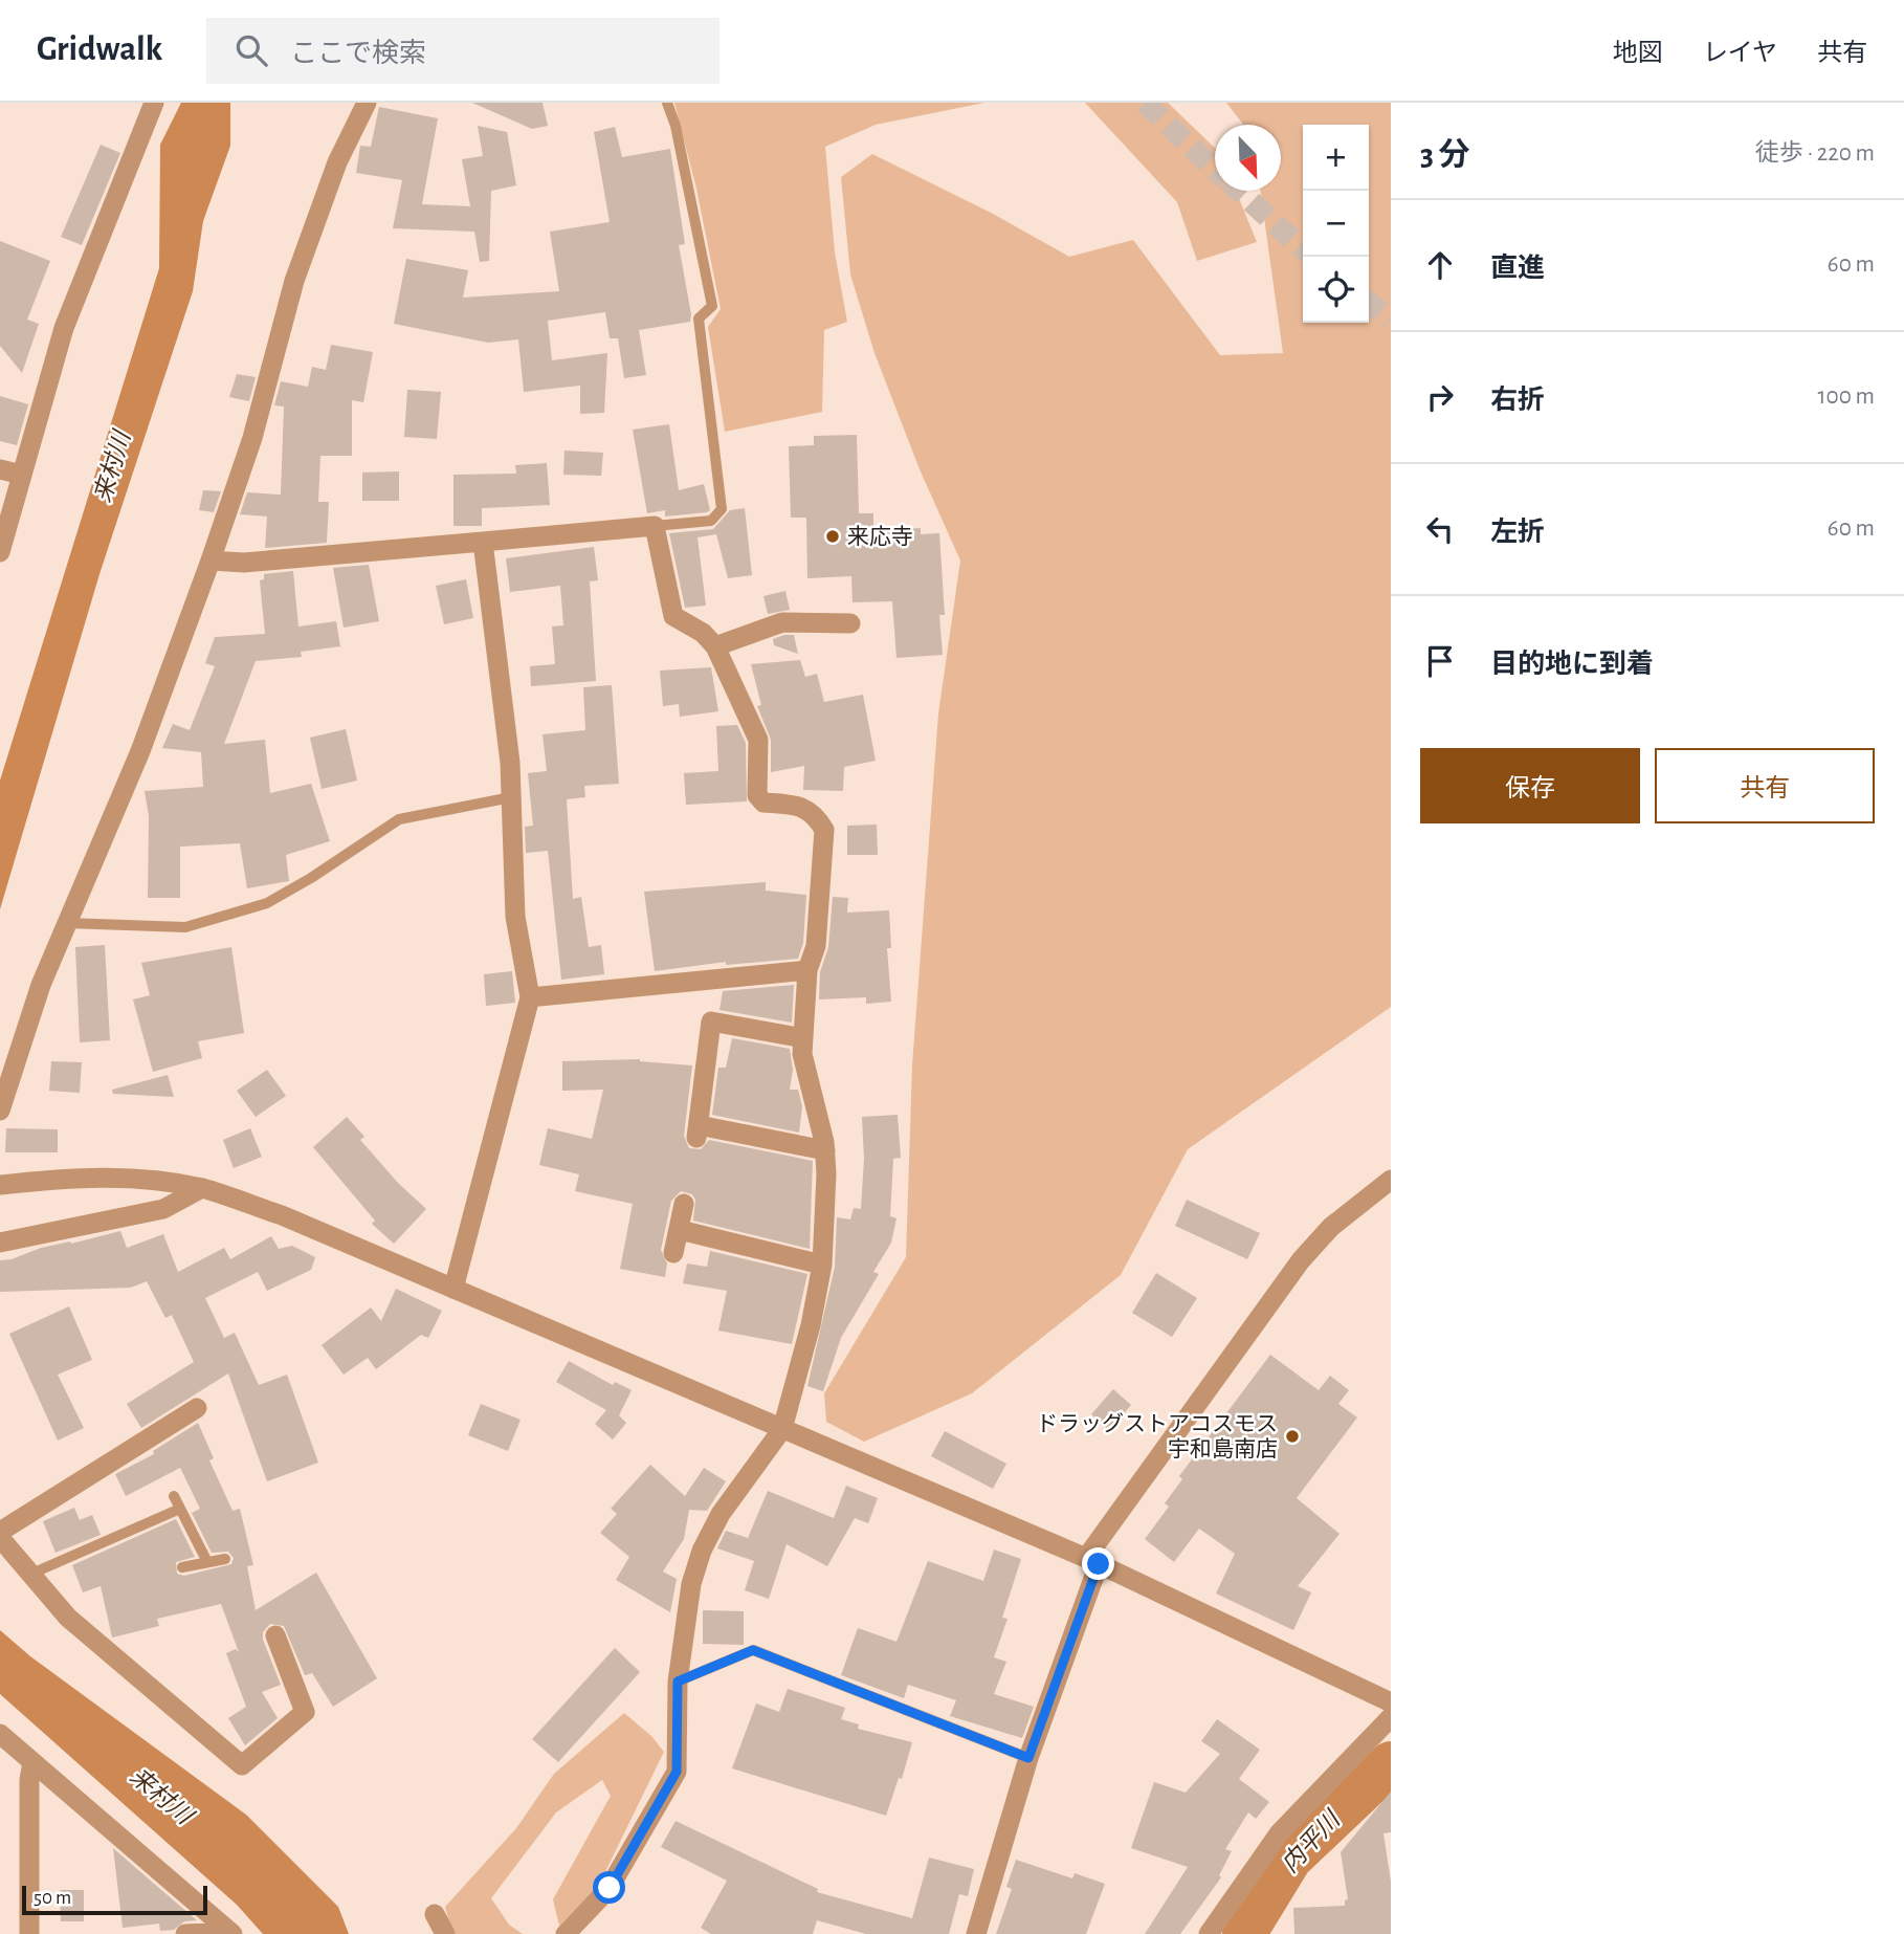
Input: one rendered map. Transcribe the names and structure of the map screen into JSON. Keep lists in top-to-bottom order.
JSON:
{
  "water": ["来村川", "内平川"],
  "places": ["来応寺", "ドラッグストアコスモス 宇和島南店"],
  "scale_bar": "50 m",
  "north": "bottom right",
  "page": {
    "header": "Gridwalk",
    "search": "ここで検索",
    "nav": ["地図", "レイヤ", "共有"],
    "heading": ["3 分", "徒歩 · 220 m"],
    "map_buttons": ["+", "−"],
    "list": [
      ["直進", "60 m"],
      ["右折", "100 m"],
      ["左折", "60 m"],
      "目的地に到着"
    ],
    "buttons": ["保存", "共有"],
    "scale": "50 m"
  }
}
